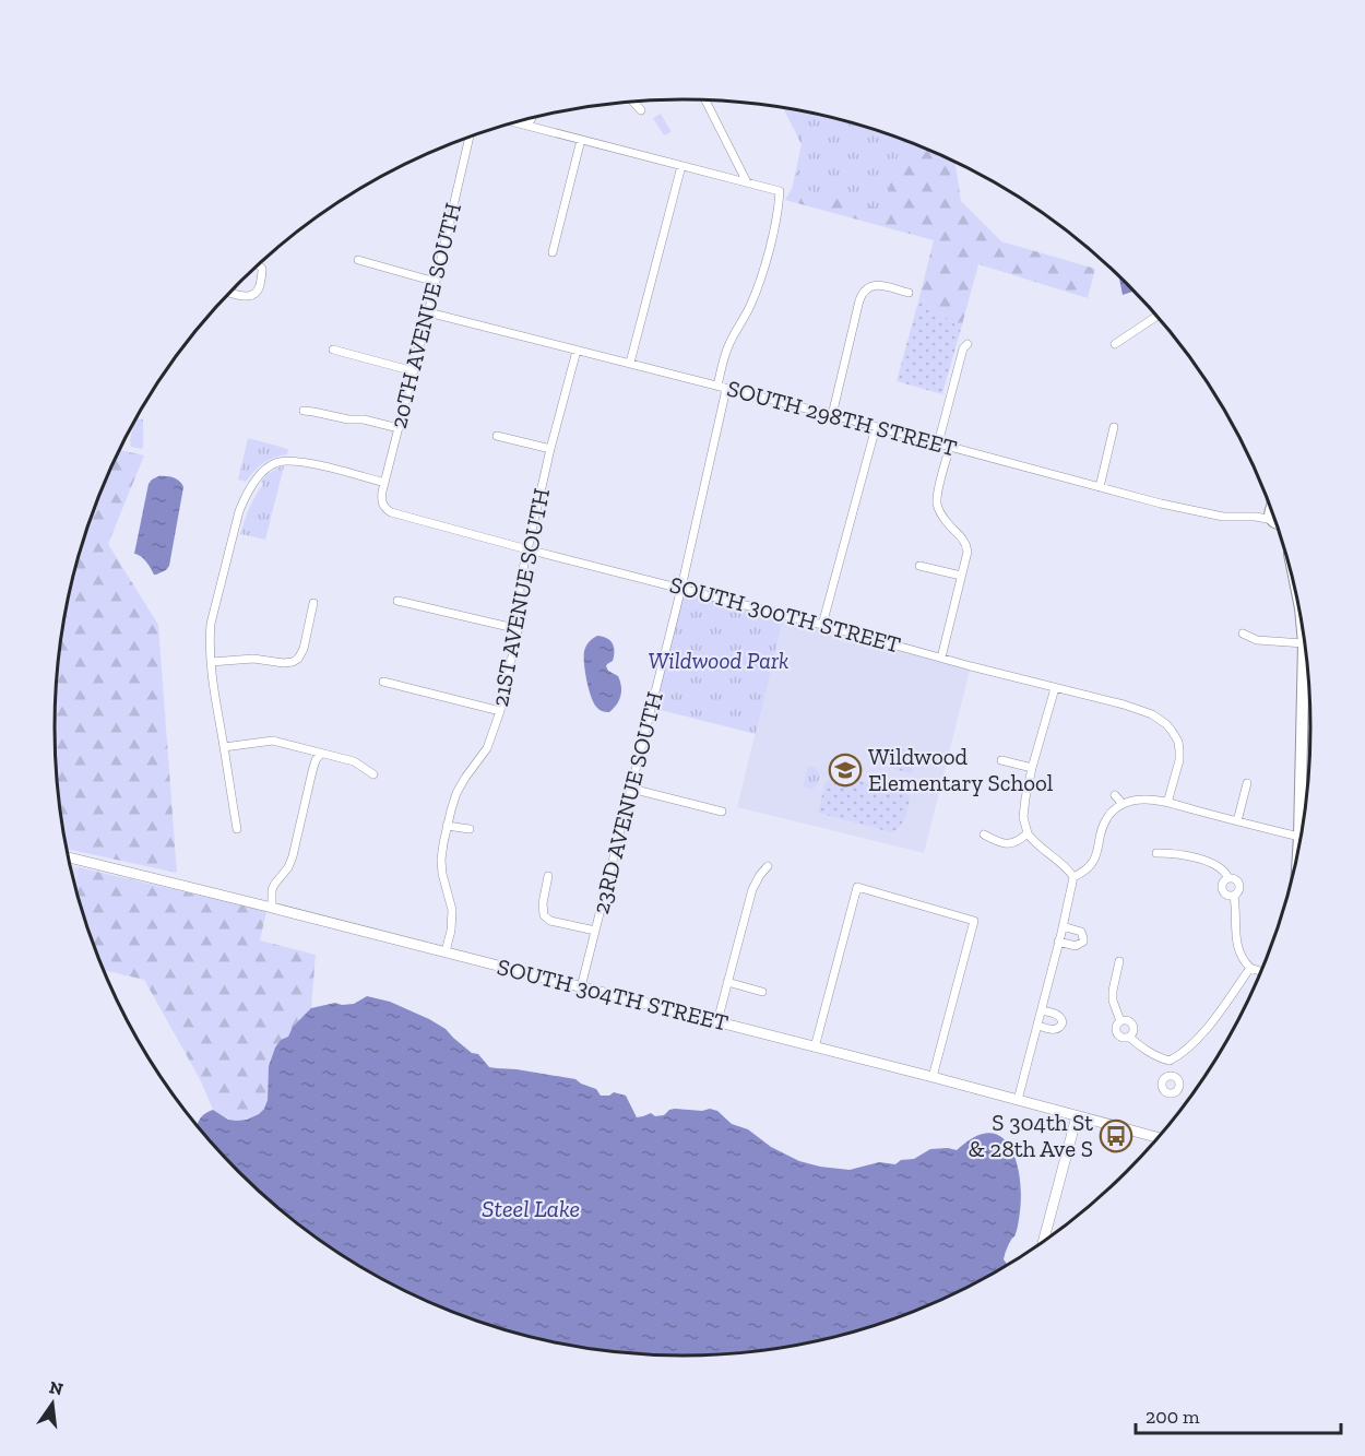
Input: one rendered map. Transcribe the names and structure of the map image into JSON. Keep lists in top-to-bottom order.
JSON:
{
  "streets": {
    "street": [
      "20TH AVENUE SOUTH",
      "SOUTH 298TH STREET",
      "21ST AVENUE SOUTH",
      "SOUTH 300TH STREET",
      "23RD AVENUE SOUTH",
      "SOUTH 304TH STREET"
    ]
  },
  "crossings": [
    ["20TH AVENUE SOUTH", "SOUTH 298TH STREET"],
    ["20TH AVENUE SOUTH", "SOUTH 300TH STREET"],
    ["SOUTH 298TH STREET", "21ST AVENUE SOUTH"],
    ["SOUTH 298TH STREET", "23RD AVENUE SOUTH"],
    ["21ST AVENUE SOUTH", "SOUTH 300TH STREET"],
    ["21ST AVENUE SOUTH", "SOUTH 304TH STREET"],
    ["SOUTH 300TH STREET", "23RD AVENUE SOUTH"],
    ["23RD AVENUE SOUTH", "SOUTH 304TH STREET"]
  ],
  "water": ["Steel Lake"],
  "parks": ["Wildwood Park"],
  "places": {
    "school or university": ["Wildwood Elementary School"],
    "bus stop": ["S 304th St & 28th Ave S"]
  },
  "scale_bar": "200 m",
  "north": "top"
}
